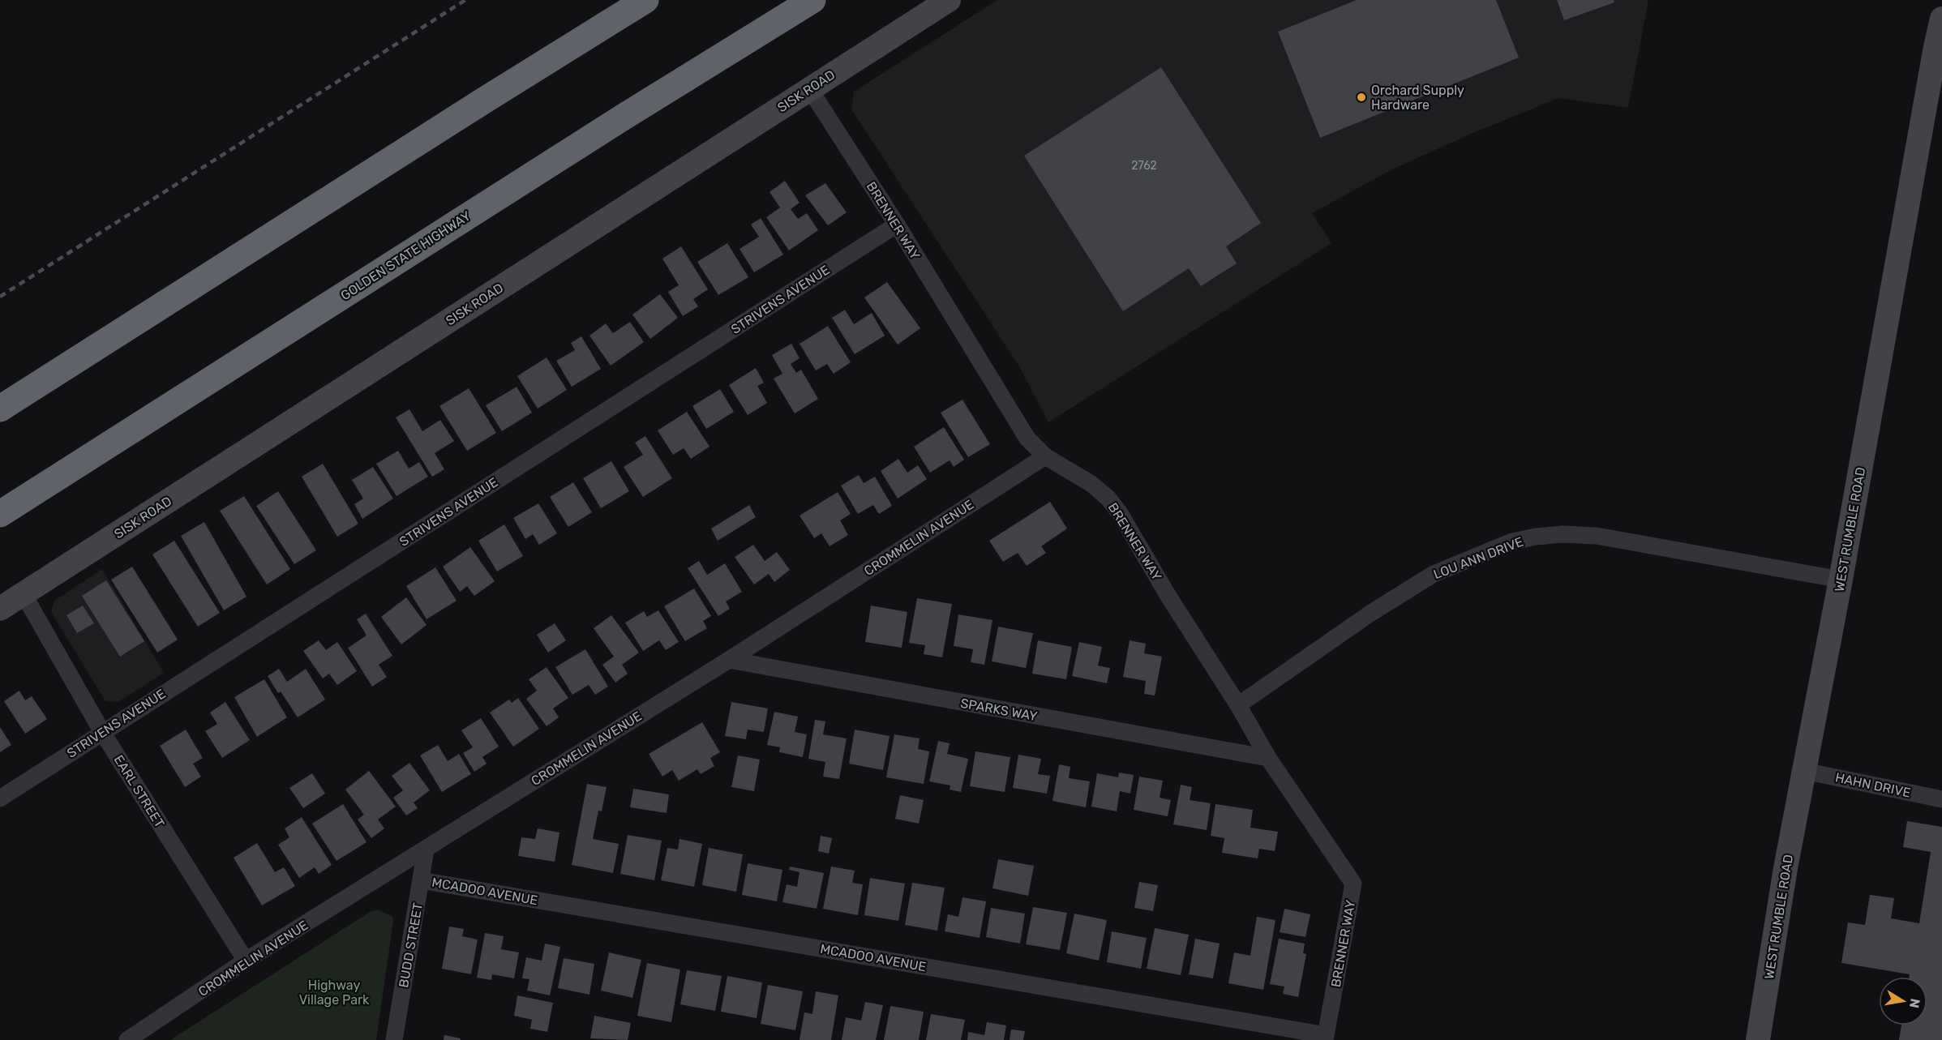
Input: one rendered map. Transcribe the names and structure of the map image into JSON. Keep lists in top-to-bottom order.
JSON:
{
  "streets": {
    "highway": ["GOLDEN STATE HIGHWAY"],
    "main road": ["SISK ROAD", "WEST RUMBLE ROAD"],
    "street": [
      "BRENNER WAY",
      "STRIVENS AVENUE",
      "CROMMELIN AVENUE",
      "LOU ANN DRIVE",
      "SPARKS WAY",
      "HAHN DRIVE",
      "EARL STREET",
      "MCADOO AVENUE",
      "BUDD STREET"
    ]
  },
  "crossings": [
    ["SISK ROAD", "BRENNER WAY"],
    ["SISK ROAD", "EARL STREET"],
    ["BRENNER WAY", "STRIVENS AVENUE"],
    ["BRENNER WAY", "CROMMELIN AVENUE"],
    ["BRENNER WAY", "LOU ANN DRIVE"],
    ["BRENNER WAY", "SPARKS WAY"],
    ["BRENNER WAY", "MCADOO AVENUE"],
    ["STRIVENS AVENUE", "EARL STREET"],
    ["WEST RUMBLE ROAD", "LOU ANN DRIVE"],
    ["WEST RUMBLE ROAD", "HAHN DRIVE"],
    ["CROMMELIN AVENUE", "SPARKS WAY"],
    ["CROMMELIN AVENUE", "EARL STREET"],
    ["CROMMELIN AVENUE", "BUDD STREET"],
    ["MCADOO AVENUE", "BUDD STREET"]
  ],
  "parks": ["Highway Village Park"],
  "places": ["Orchard Supply Hardware"],
  "house_numbers": ["2762"],
  "north": "right"
}
